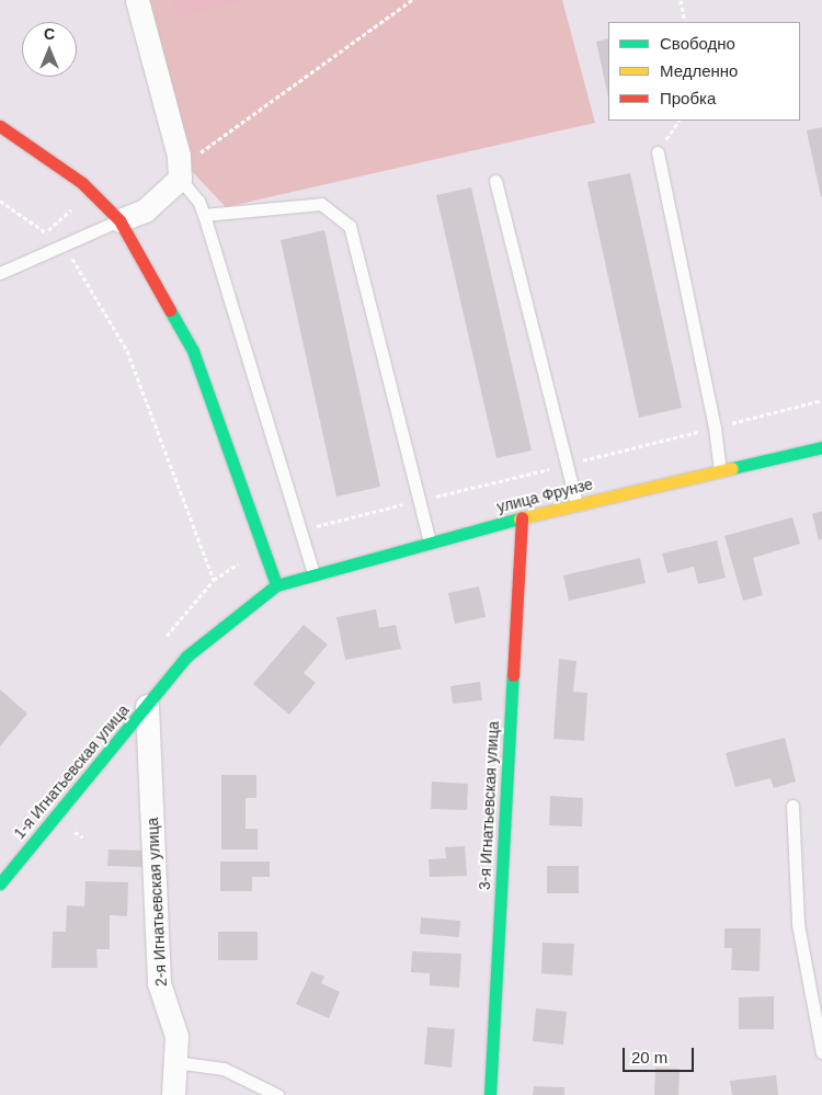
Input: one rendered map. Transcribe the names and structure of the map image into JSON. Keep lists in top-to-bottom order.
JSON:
{
  "streets": {
    "main road": ["улица Фрунзе", "1-я Игнатьевская улица", "3-я Игнатьевская улица"],
    "street": ["2-я Игнатьевская улица"]
  },
  "crossings": [
    ["улица Фрунзе", "1-я Игнатьевская улица"],
    ["улица Фрунзе", "3-я Игнатьевская улица"],
    ["1-я Игнатьевская улица", "2-я Игнатьевская улица"]
  ],
  "legend": ["Свободно", "Медленно", "Пробка"],
  "scale_bar": "20 m",
  "north": "top"
}
